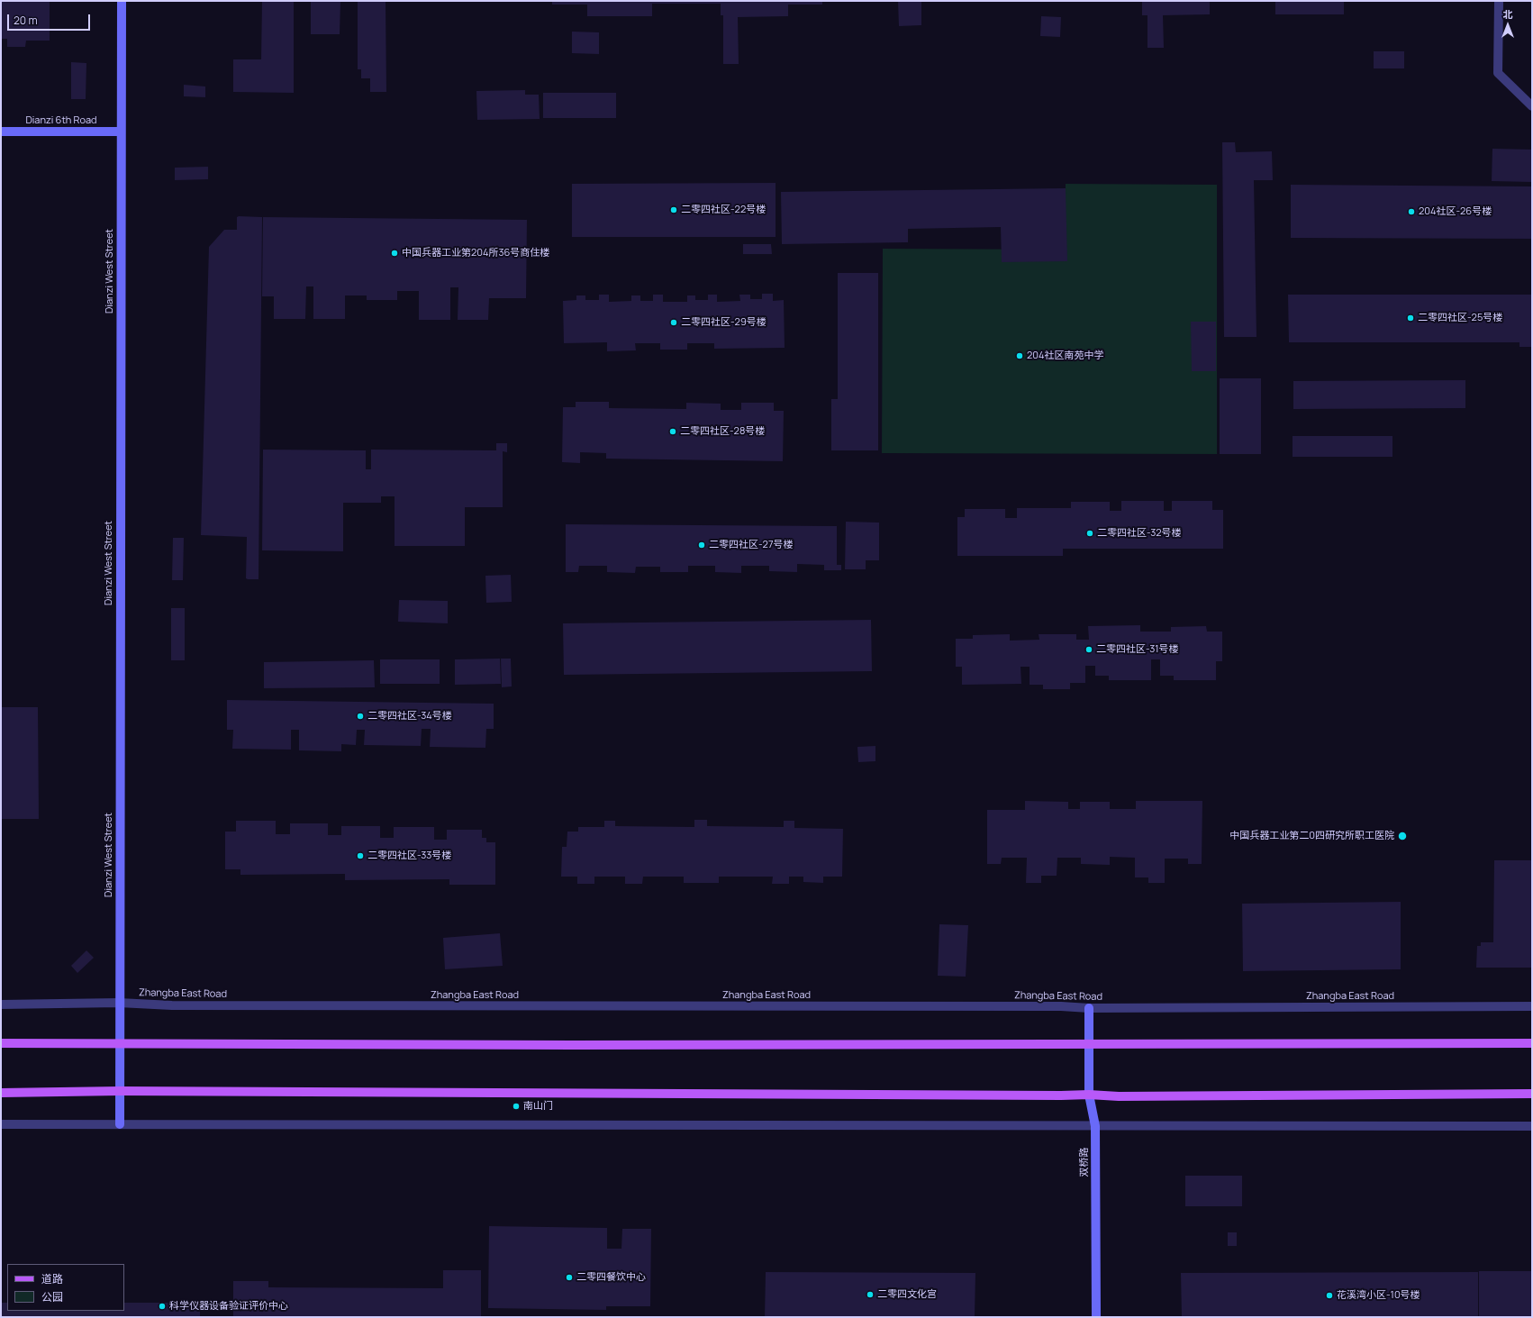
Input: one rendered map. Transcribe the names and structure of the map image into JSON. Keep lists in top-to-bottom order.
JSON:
{
  "streets": {
    "street": [
      "Dianzi 6th Road",
      "Dianzi West Street",
      "Zhangba East Road",
      "双桥路"
    ]
  },
  "crossings": [
    ["Dianzi 6th Road", "Dianzi West Street"],
    ["Dianzi West Street", "Zhangba East Road"],
    ["Zhangba East Road", "双桥路"]
  ],
  "places": [
    "二零四社区-22号楼",
    "204社区-26号楼",
    "中国兵器工业第204所36号商住楼",
    "二零四社区-25号楼",
    "二零四社区-29号楼",
    "204社区南苑中学",
    "二零四社区-28号楼",
    "二零四社区-32号楼",
    "二零四社区-27号楼",
    "二零四社区-31号楼",
    "二零四社区-34号楼",
    "中国兵器工业第二0四研究所职工医院",
    "二零四社区-33号楼",
    "南山门",
    "二零四餐饮中心",
    "二零四文化宫",
    "花溪湾小区-10号楼",
    "科学仪器设备验证评价中心"
  ],
  "legend": ["道路", "公园"],
  "scale_bar": "20 m",
  "north": "top"
}
